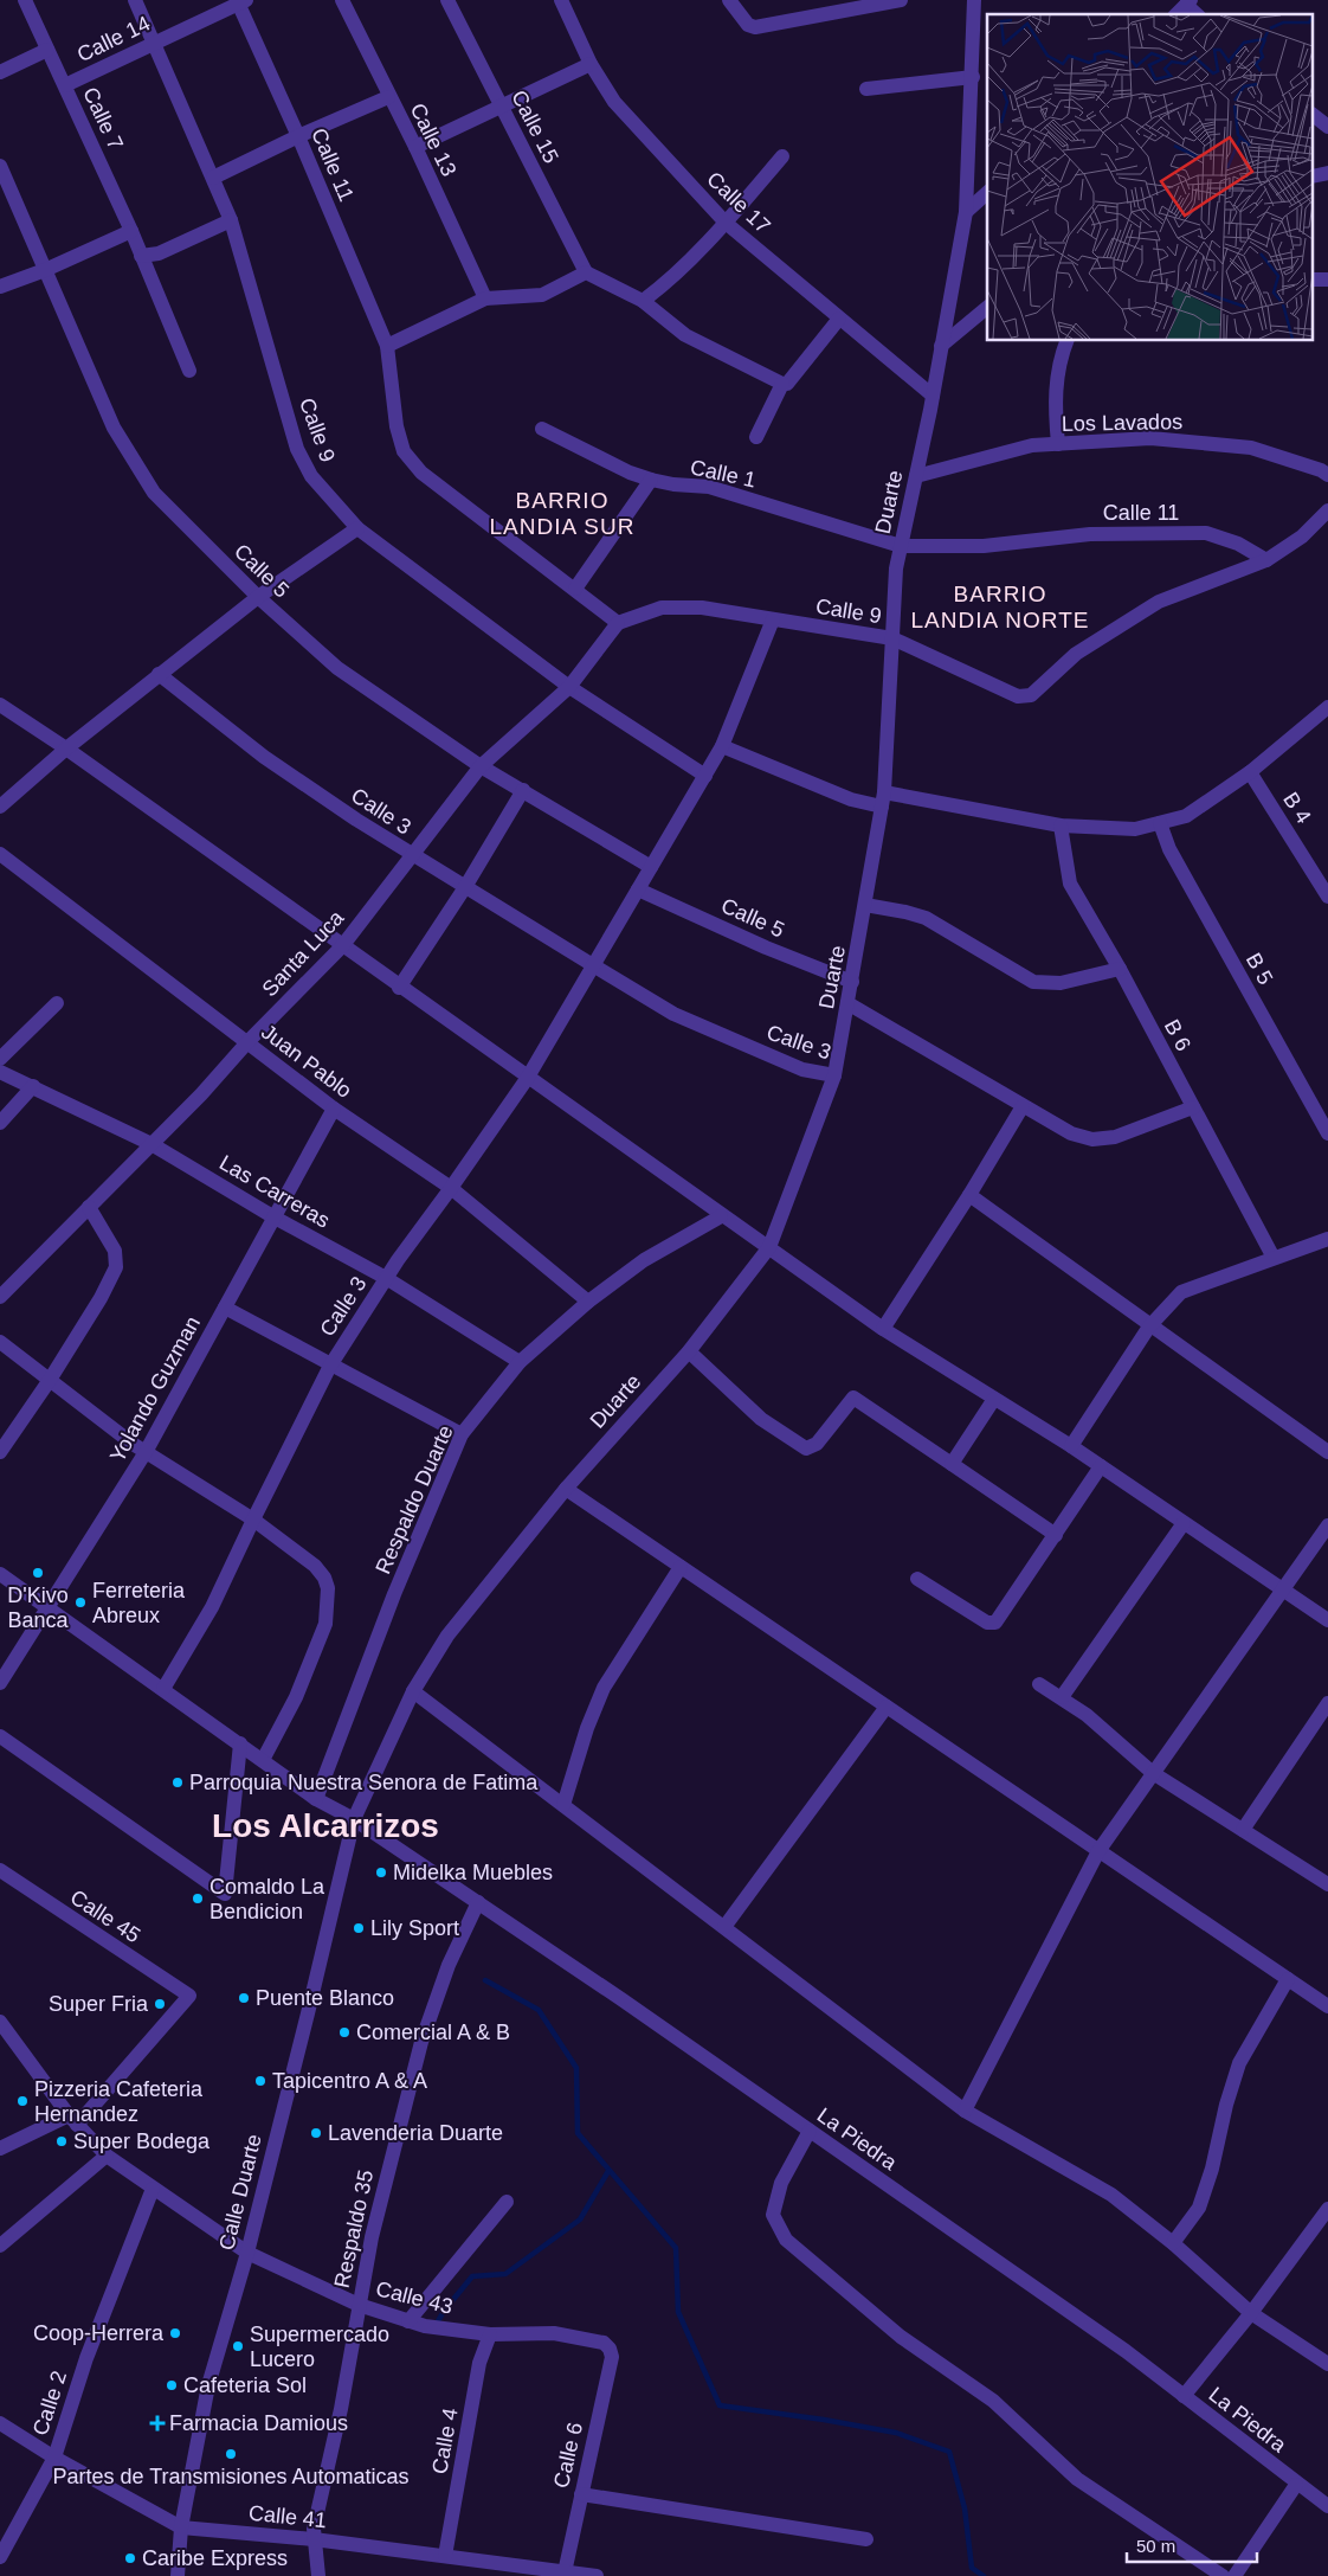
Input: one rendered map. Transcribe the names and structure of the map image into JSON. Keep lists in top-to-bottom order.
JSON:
{
  "streets": {
    "street": [
      "Calle 14",
      "Calle 7",
      "Calle 15",
      "Calle 13",
      "Calle 11",
      "Calle 17",
      "Los Lavados",
      "Calle 9",
      "Calle 1",
      "Duarte",
      "Calle 5",
      "B 4",
      "Calle 3",
      "Santa Luca",
      "B 5",
      "B 6",
      "Juan Pablo",
      "Las Carreras",
      "Yolando Guzman",
      "Respaldo Duarte",
      "Calle 45",
      "La Piedra",
      "Calle Duarte",
      "Respaldo 35",
      "Calle 43",
      "Calle 2",
      "Calle 4",
      "Calle 6",
      "Calle 41"
    ]
  },
  "crossings": [
    ["Calle 14", "Calle 7"],
    ["Calle 14", "Calle 11"],
    ["Calle 14", "Calle 9"],
    ["Calle 11", "Calle 9"],
    ["Calle 11", "Calle 1"],
    ["Calle 11", "Santa Luca"],
    ["Calle 17", "Duarte"],
    ["Los Lavados", "Duarte"],
    ["Calle 9", "Duarte"],
    ["Calle 9", "Calle 3"],
    ["Calle 9", "Santa Luca"],
    ["Calle 1", "Duarte"],
    ["Duarte", "Calle 5"],
    ["Duarte", "Calle 3"],
    ["Duarte", "La Piedra"],
    ["Duarte", "Calle Duarte"],
    ["Calle 5", "Calle 3"],
    ["Calle 5", "Santa Luca"],
    ["Calle 3", "Santa Luca"],
    ["Calle 3", "Juan Pablo"],
    ["Calle 3", "Las Carreras"],
    ["Santa Luca", "Juan Pablo"],
    ["Santa Luca", "Las Carreras"],
    ["Juan Pablo", "Yolando Guzman"],
    ["Juan Pablo", "Respaldo Duarte"],
    ["Las Carreras", "Yolando Guzman"],
    ["Las Carreras", "Respaldo Duarte"],
    ["Calle 45", "Calle 43"],
    ["La Piedra", "Calle Duarte"],
    ["La Piedra", "Respaldo 35"],
    ["Calle Duarte", "Calle 43"],
    ["Calle Duarte", "Calle 41"],
    ["Respaldo 35", "Calle 43"],
    ["Respaldo 35", "Calle 41"],
    ["Calle 43", "Calle 2"],
    ["Calle 43", "Calle 4"],
    ["Calle 43", "Calle 6"],
    ["Calle 2", "Calle 41"],
    ["Calle 4", "Calle 41"],
    ["Calle 6", "Calle 41"]
  ],
  "districts": ["BARRIO LANDIA SUR", "BARRIO LANDIA NORTE", "Los Alcarrizos"],
  "places": {
    "other": [
      "D'Kivo Banca",
      "Ferreteria Abreux",
      "Parroquia Nuestra Senora de Fatima",
      "Midelka Muebles",
      "Comaldo La Bendicion",
      "Lily Sport",
      "Puente Blanco",
      "Super Fria",
      "Comercial A & B",
      "Tapicentro A & A",
      "Pizzeria Cafeteria Hernandez",
      "Lavenderia Duarte",
      "Super Bodega",
      "Coop-Herrera",
      "Supermercado Lucero",
      "Cafeteria Sol",
      "Partes de Transmisiones Automaticas",
      "Caribe Express"
    ],
    "health": ["Farmacia Damious"]
  },
  "scale_bar": "50 m"
}
